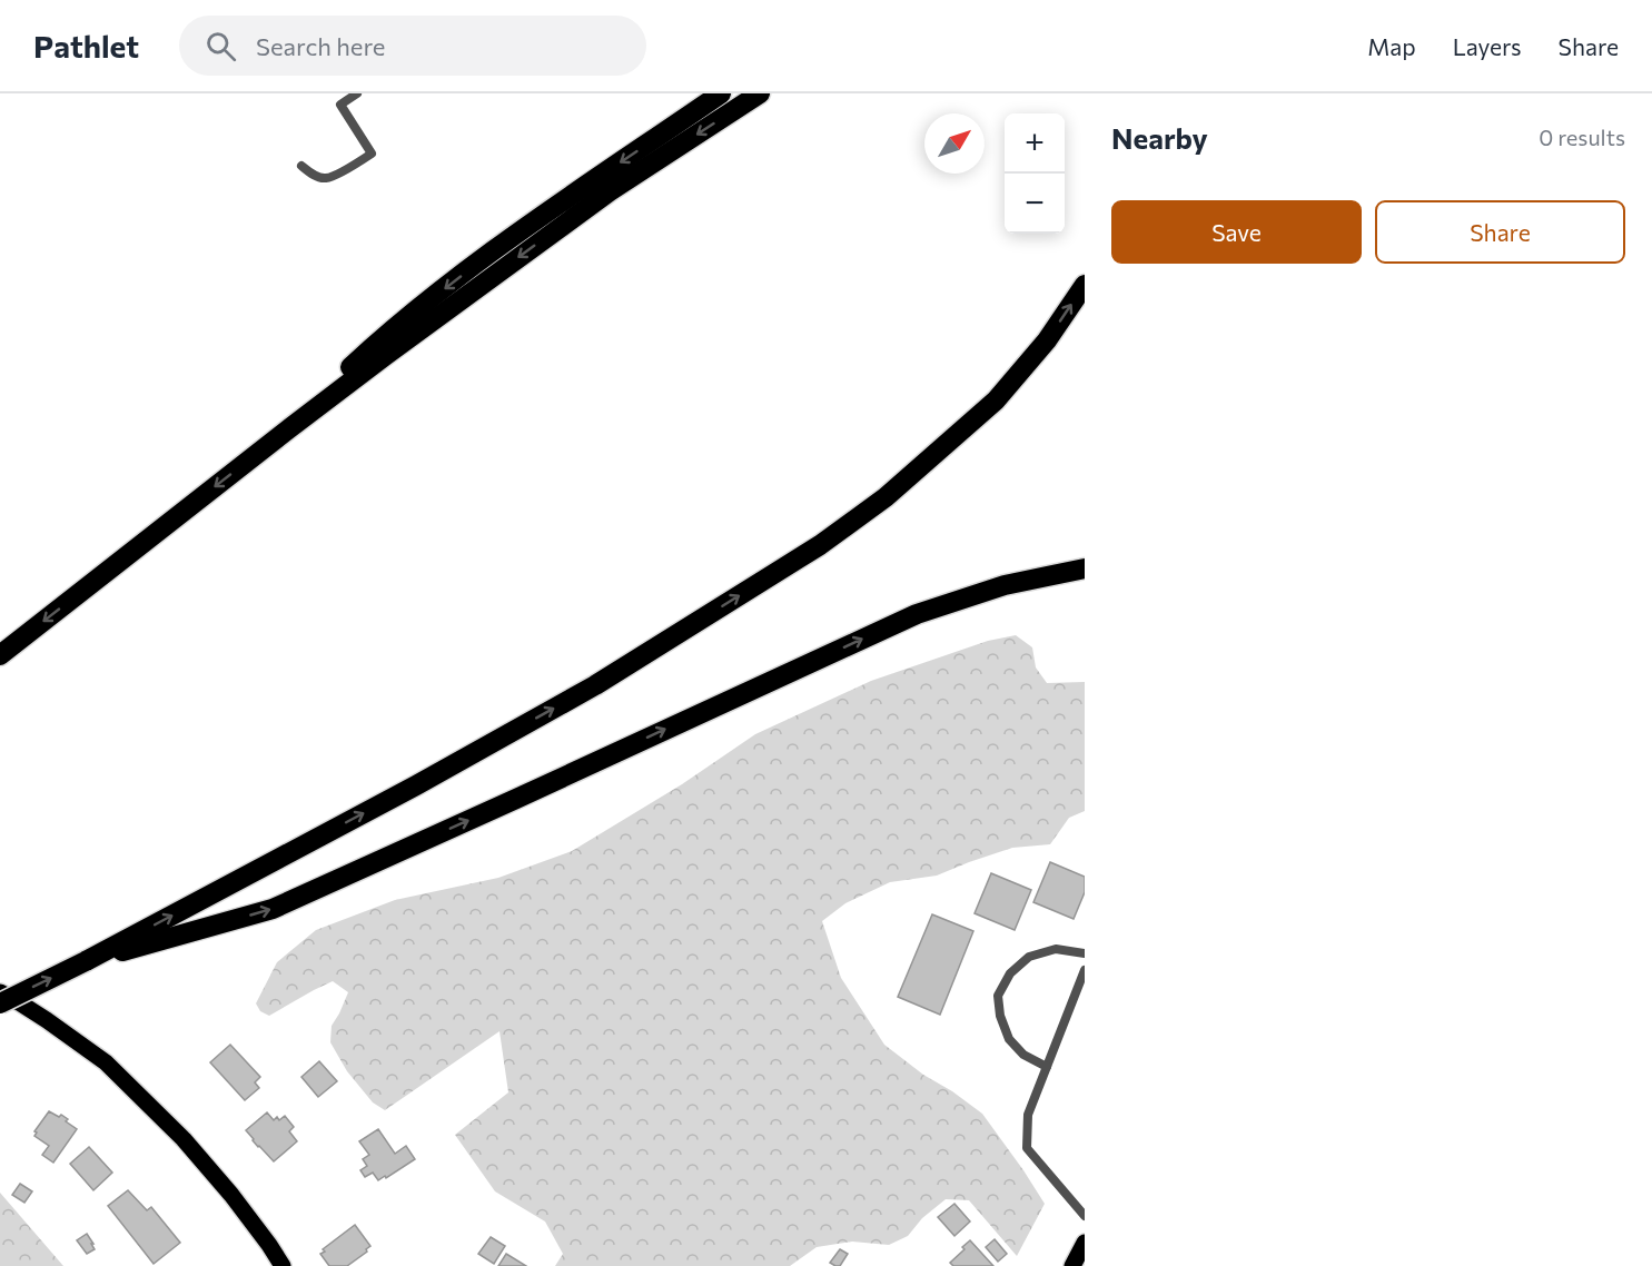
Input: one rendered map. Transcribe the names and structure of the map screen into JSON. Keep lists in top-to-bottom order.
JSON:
{
  "north": "top right",
  "page": {
    "header": "Pathlet",
    "search": "Search here",
    "nav": ["Map", "Layers", "Share"],
    "heading": ["Nearby", "0 results"],
    "map_buttons": ["+", "−"],
    "buttons": ["Save", "Share"]
  }
}
